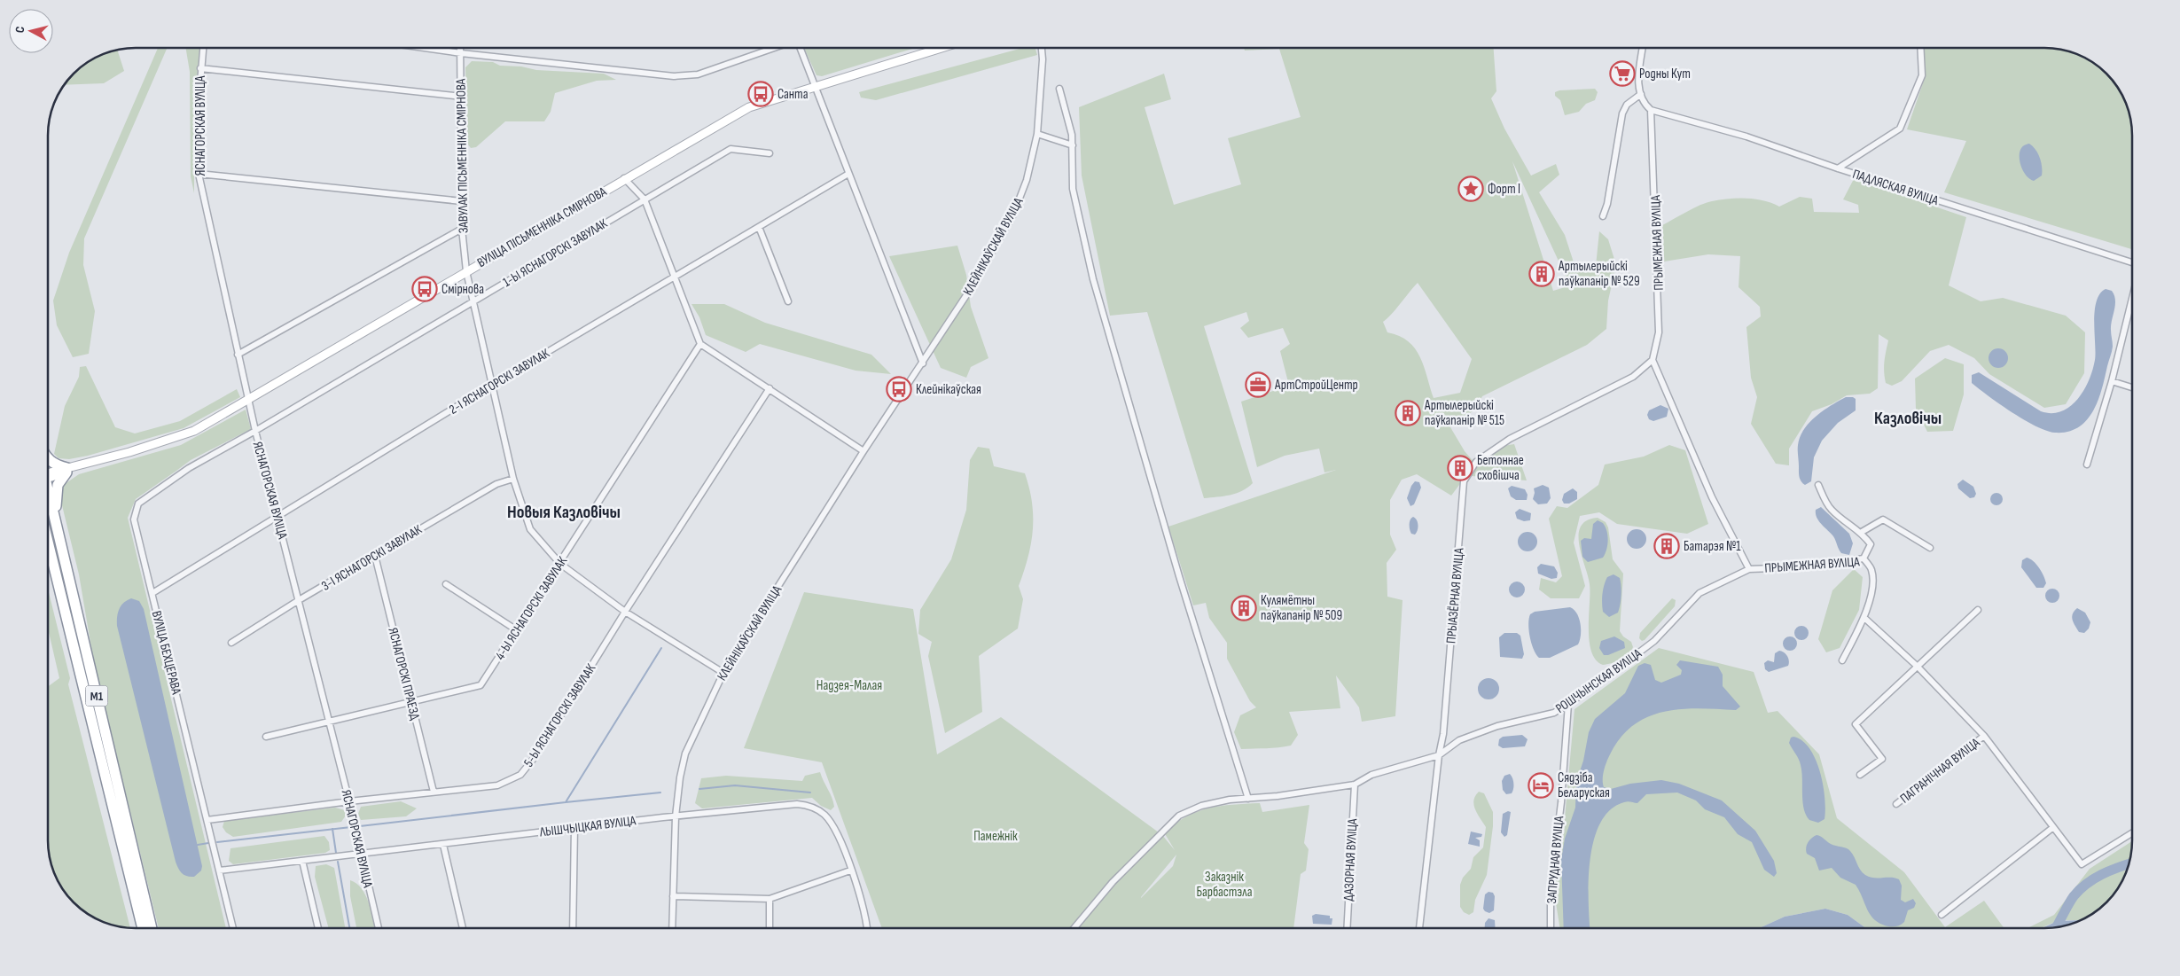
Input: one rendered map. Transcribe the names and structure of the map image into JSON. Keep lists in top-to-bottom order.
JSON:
{
  "streets": {
    "highway": ["М1"],
    "main road": ["ВУЛІЦА ПІСЬМЕННІКА СМІРНОВА"],
    "street": [
      "ЯСНАГОРСКАЯ ВУЛІЦА",
      "ЗАВУЛАК ПІСЬМЕННІКА СМІРНОВА",
      "ПАДЛЯСКАЯ ВУЛІЦА",
      "ПРЫМЕЖНАЯ ВУЛІЦА",
      "КЛЕЙНІКАЎСКАЙ ВУЛІЦА",
      "1-Ы ЯСНАГОРСКІ ЗАВУЛАК",
      "2-І ЯСНАГОРСКІ ЗАВУЛАК",
      "3-І ЯСНАГОРСКІ ЗАВУЛАК",
      "ПРЫАЗЁРНАЯ ВУЛІЦА",
      "4-Ы ЯСНАГОРСКІ ЗАВУЛАК",
      "ВУЛІЦА БЕХЦЕРАВА",
      "ЯСНАГОРСКІ ПРАЕЗД",
      "РОШЧЫНСКАЯ ВУЛІЦА",
      "5-Ы ЯСНАГОРСКІ ЗАВУЛАК",
      "ПАГРАНІЧНАЯ ВУЛІЦА",
      "ЛЫШЧЫЦКАЯ ВУЛІЦА",
      "ДАЗОРНАЯ ВУЛІЦА",
      "ЗАПРУДНАЯ ВУЛІЦА"
    ]
  },
  "crossings": [
    ["ЯСНАГОРСКАЯ ВУЛІЦА", "ВУЛІЦА ПІСЬМЕННІКА СМІРНОВА"],
    ["ЯСНАГОРСКАЯ ВУЛІЦА", "1-Ы ЯСНАГОРСКІ ЗАВУЛАК"],
    ["ЯСНАГОРСКАЯ ВУЛІЦА", "2-І ЯСНАГОРСКІ ЗАВУЛАК"],
    ["ЯСНАГОРСКАЯ ВУЛІЦА", "3-І ЯСНАГОРСКІ ЗАВУЛАК"],
    ["ЯСНАГОРСКАЯ ВУЛІЦА", "4-Ы ЯСНАГОРСКІ ЗАВУЛАК"],
    ["ЯСНАГОРСКАЯ ВУЛІЦА", "ВУЛІЦА БЕХЦЕРАВА"],
    ["ЯСНАГОРСКАЯ ВУЛІЦА", "5-Ы ЯСНАГОРСКІ ЗАВУЛАК"],
    ["ЯСНАГОРСКАЯ ВУЛІЦА", "ЛЫШЧЫЦКАЯ ВУЛІЦА"],
    ["ЗАВУЛАК ПІСЬМЕННІКА СМІРНОВА", "ВУЛІЦА ПІСЬМЕННІКА СМІРНОВА"],
    ["ПАДЛЯСКАЯ ВУЛІЦА", "ПРЫМЕЖНАЯ ВУЛІЦА"],
    ["ПРЫМЕЖНАЯ ВУЛІЦА", "ПРЫАЗЁРНАЯ ВУЛІЦА"],
    ["ПРЫМЕЖНАЯ ВУЛІЦА", "РОШЧЫНСКАЯ ВУЛІЦА"],
    ["КЛЕЙНІКАЎСКАЙ ВУЛІЦА", "ЛЫШЧЫЦКАЯ ВУЛІЦА"],
    ["1-Ы ЯСНАГОРСКІ ЗАВУЛАК", "ВУЛІЦА БЕХЦЕРАВА"],
    ["2-І ЯСНАГОРСКІ ЗАВУЛАК", "ВУЛІЦА БЕХЦЕРАВА"],
    ["3-І ЯСНАГОРСКІ ЗАВУЛАК", "ЯСНАГОРСКІ ПРАЕЗД"],
    ["ПРЫАЗЁРНАЯ ВУЛІЦА", "РОШЧЫНСКАЯ ВУЛІЦА"],
    ["4-Ы ЯСНАГОРСКІ ЗАВУЛАК", "ЯСНАГОРСКІ ПРАЕЗД"],
    ["ВУЛІЦА БЕХЦЕРАВА", "5-Ы ЯСНАГОРСКІ ЗАВУЛАК"],
    ["ВУЛІЦА БЕХЦЕРАВА", "ЛЫШЧЫЦКАЯ ВУЛІЦА"],
    ["ЯСНАГОРСКІ ПРАЕЗД", "5-Ы ЯСНАГОРСКІ ЗАВУЛАК"],
    ["РОШЧЫНСКАЯ ВУЛІЦА", "ДАЗОРНАЯ ВУЛІЦА"],
    ["РОШЧЫНСКАЯ ВУЛІЦА", "ЗАПРУДНАЯ ВУЛІЦА"]
  ],
  "districts": ["Казловічы", "Новыя Казловічы"],
  "parks": ["Надзея-Малая", "Памежнік", "Заказнік Барбастэла"],
  "places": {
    "supermarket": ["Родны Кут"],
    "bus stop": ["Санта", "Смірнова", "Клейнікаўская"],
    "place": ["Форт I"],
    "building": [
      "Артылерыйскі паўкапанір № 529",
      "Артылерыйскі паўкапанір № 515",
      "Бетоннае сховішча",
      "Батарэя №1",
      "Кулямётны паўкапанір № 509"
    ],
    "office": ["АртСтройЦентр"],
    "hotel": ["Сядзіба Беларуская"]
  },
  "north": "left"
}
